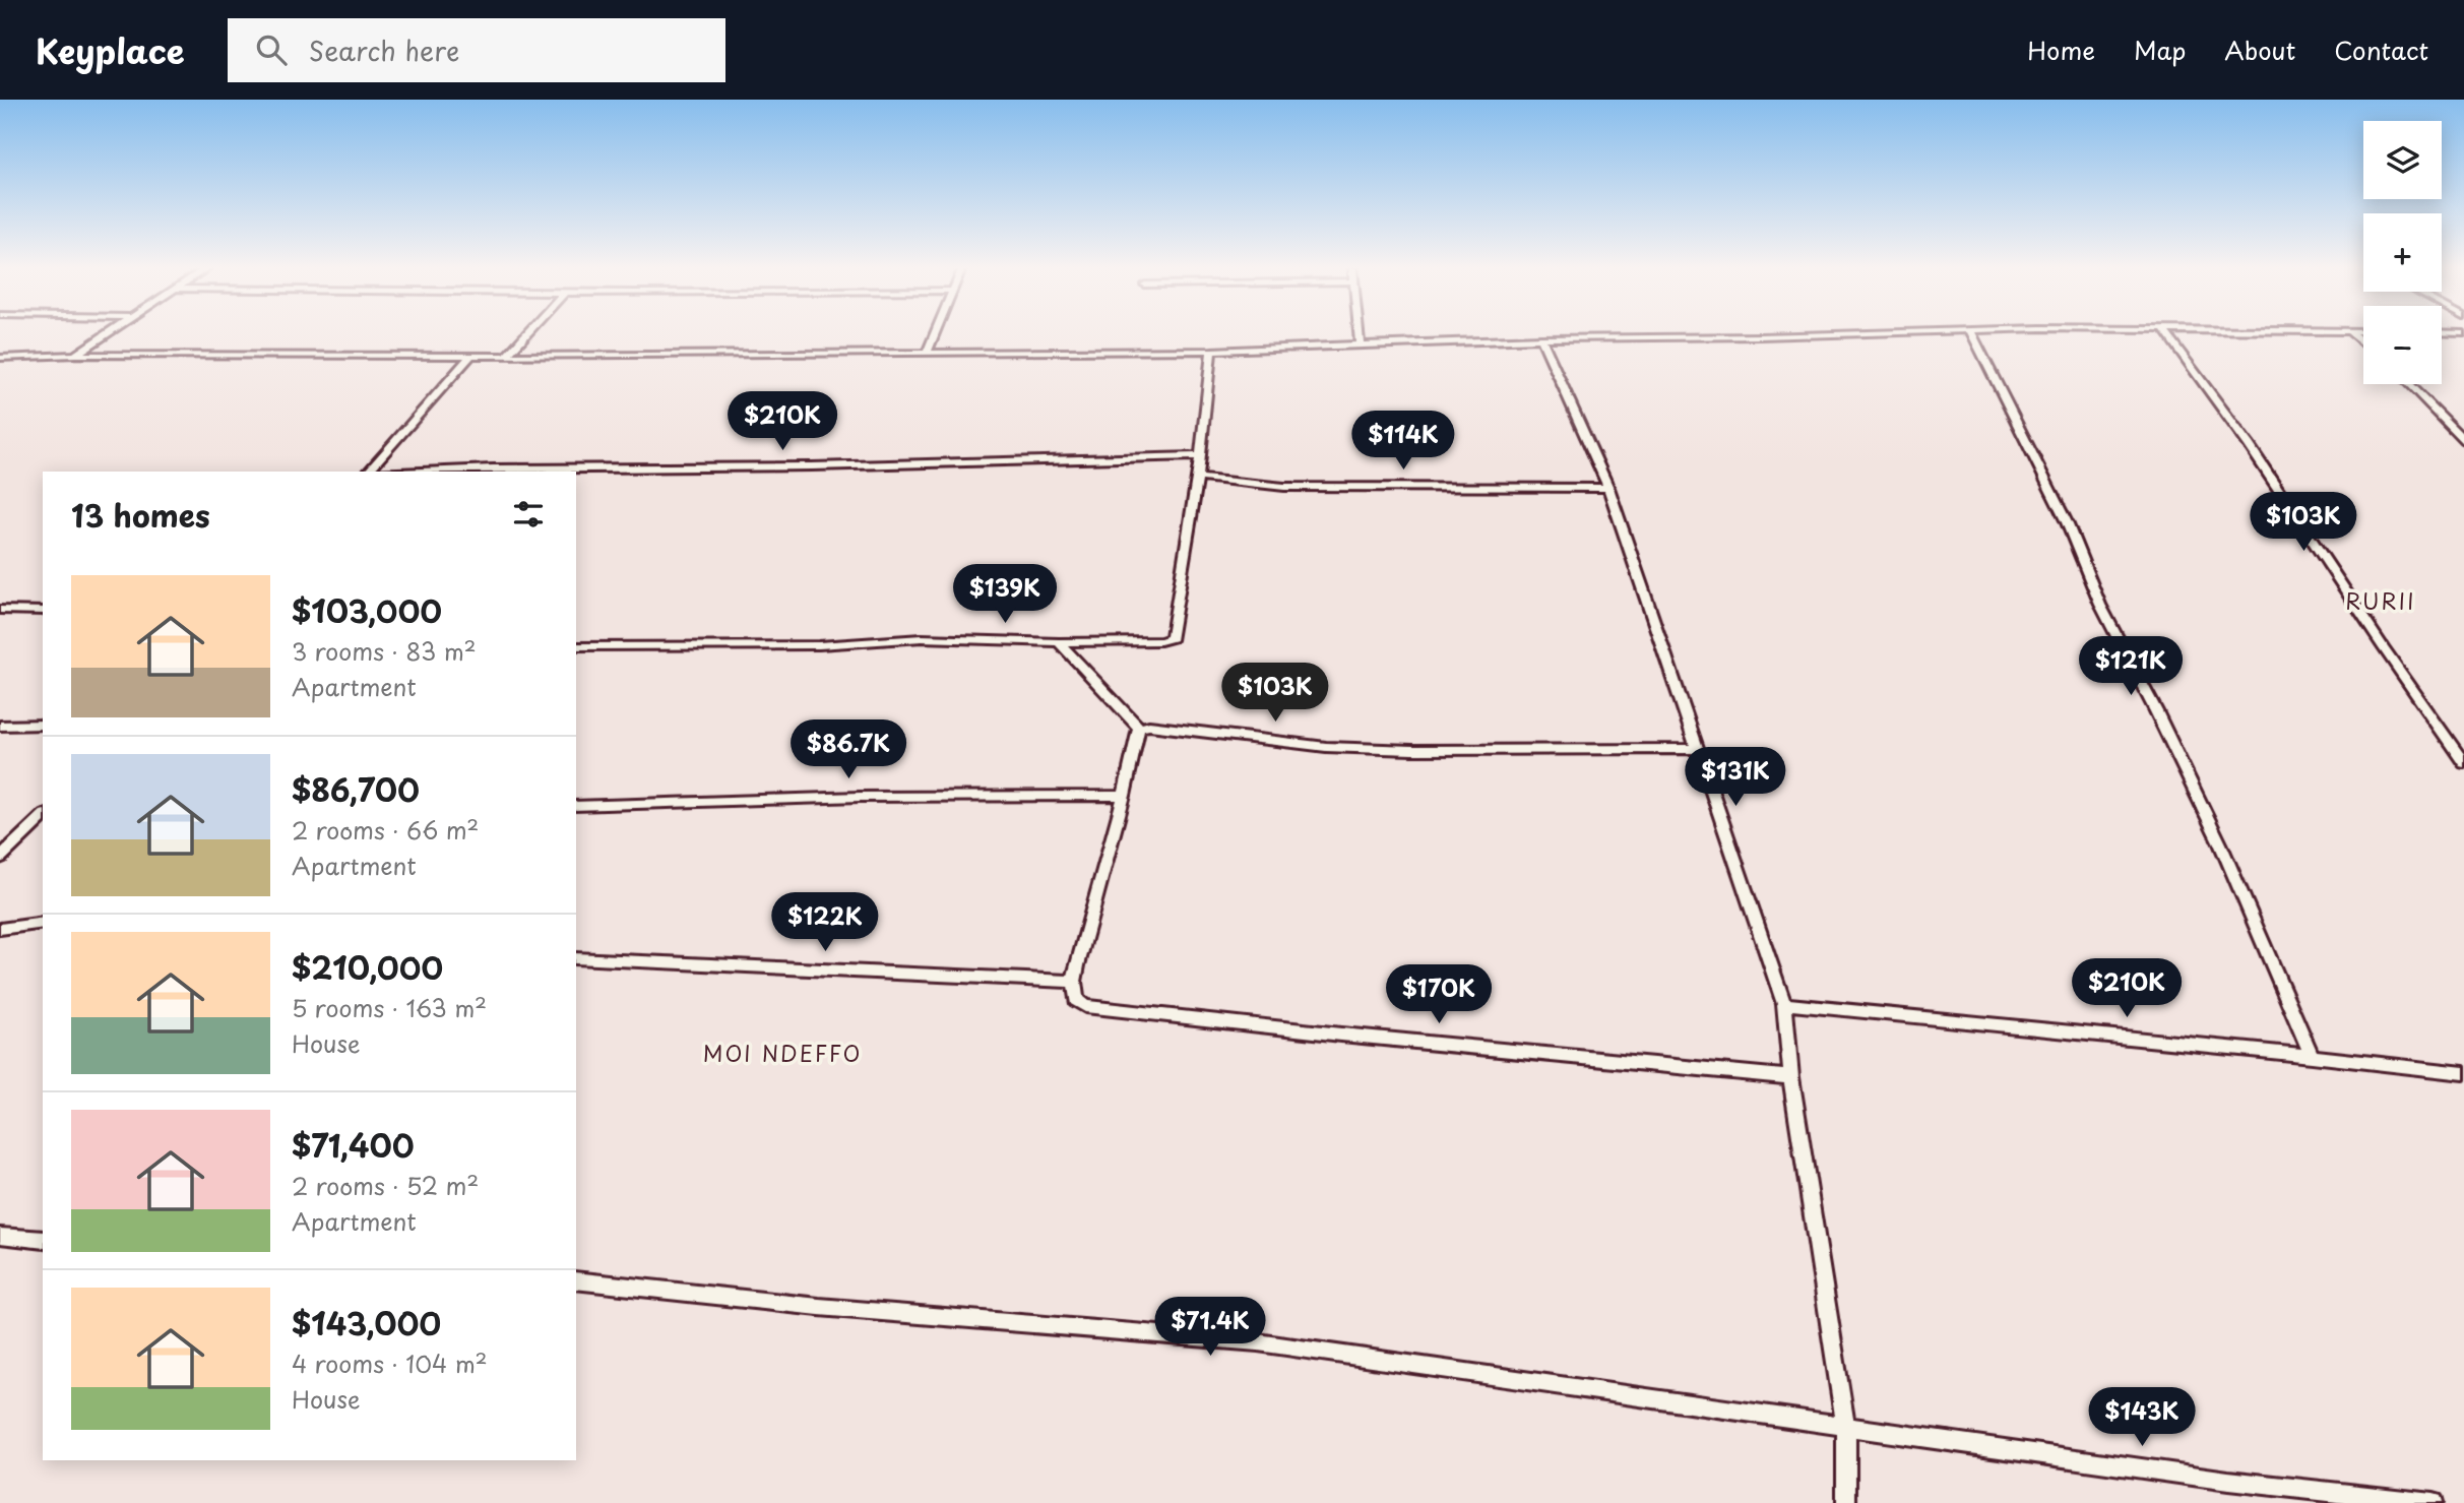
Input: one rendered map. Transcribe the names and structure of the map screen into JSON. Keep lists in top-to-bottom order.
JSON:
{
  "districts": ["RURII", "MOI NDEFFO"],
  "page": {
    "header": "Keyplace",
    "search": "Search here",
    "nav": [
      "Home",
      "Map",
      "About",
      "Contact"
    ],
    "map_buttons": ["+", "−"],
    "price": [
      "$210K",
      "$114K",
      "$103K",
      "$139K",
      "$121K",
      "$103K",
      "$86.7K",
      "$131K",
      "$122K",
      "$210K",
      "$170K",
      "$71.4K",
      "$143K"
    ],
    "heading": "13 homes",
    "list": [
      {
        "name": "$103,000",
        "note": "3 rooms · 83 m² · Apartment"
      },
      {
        "name": "$86,700",
        "note": "2 rooms · 66 m² · Apartment"
      },
      {
        "name": "$210,000",
        "note": "5 rooms · 163 m² · House"
      },
      {
        "name": "$71,400",
        "note": "2 rooms · 52 m² · Apartment"
      },
      {
        "name": "$143,000",
        "note": "4 rooms · 104 m² · House"
      }
    ]
  }
}
